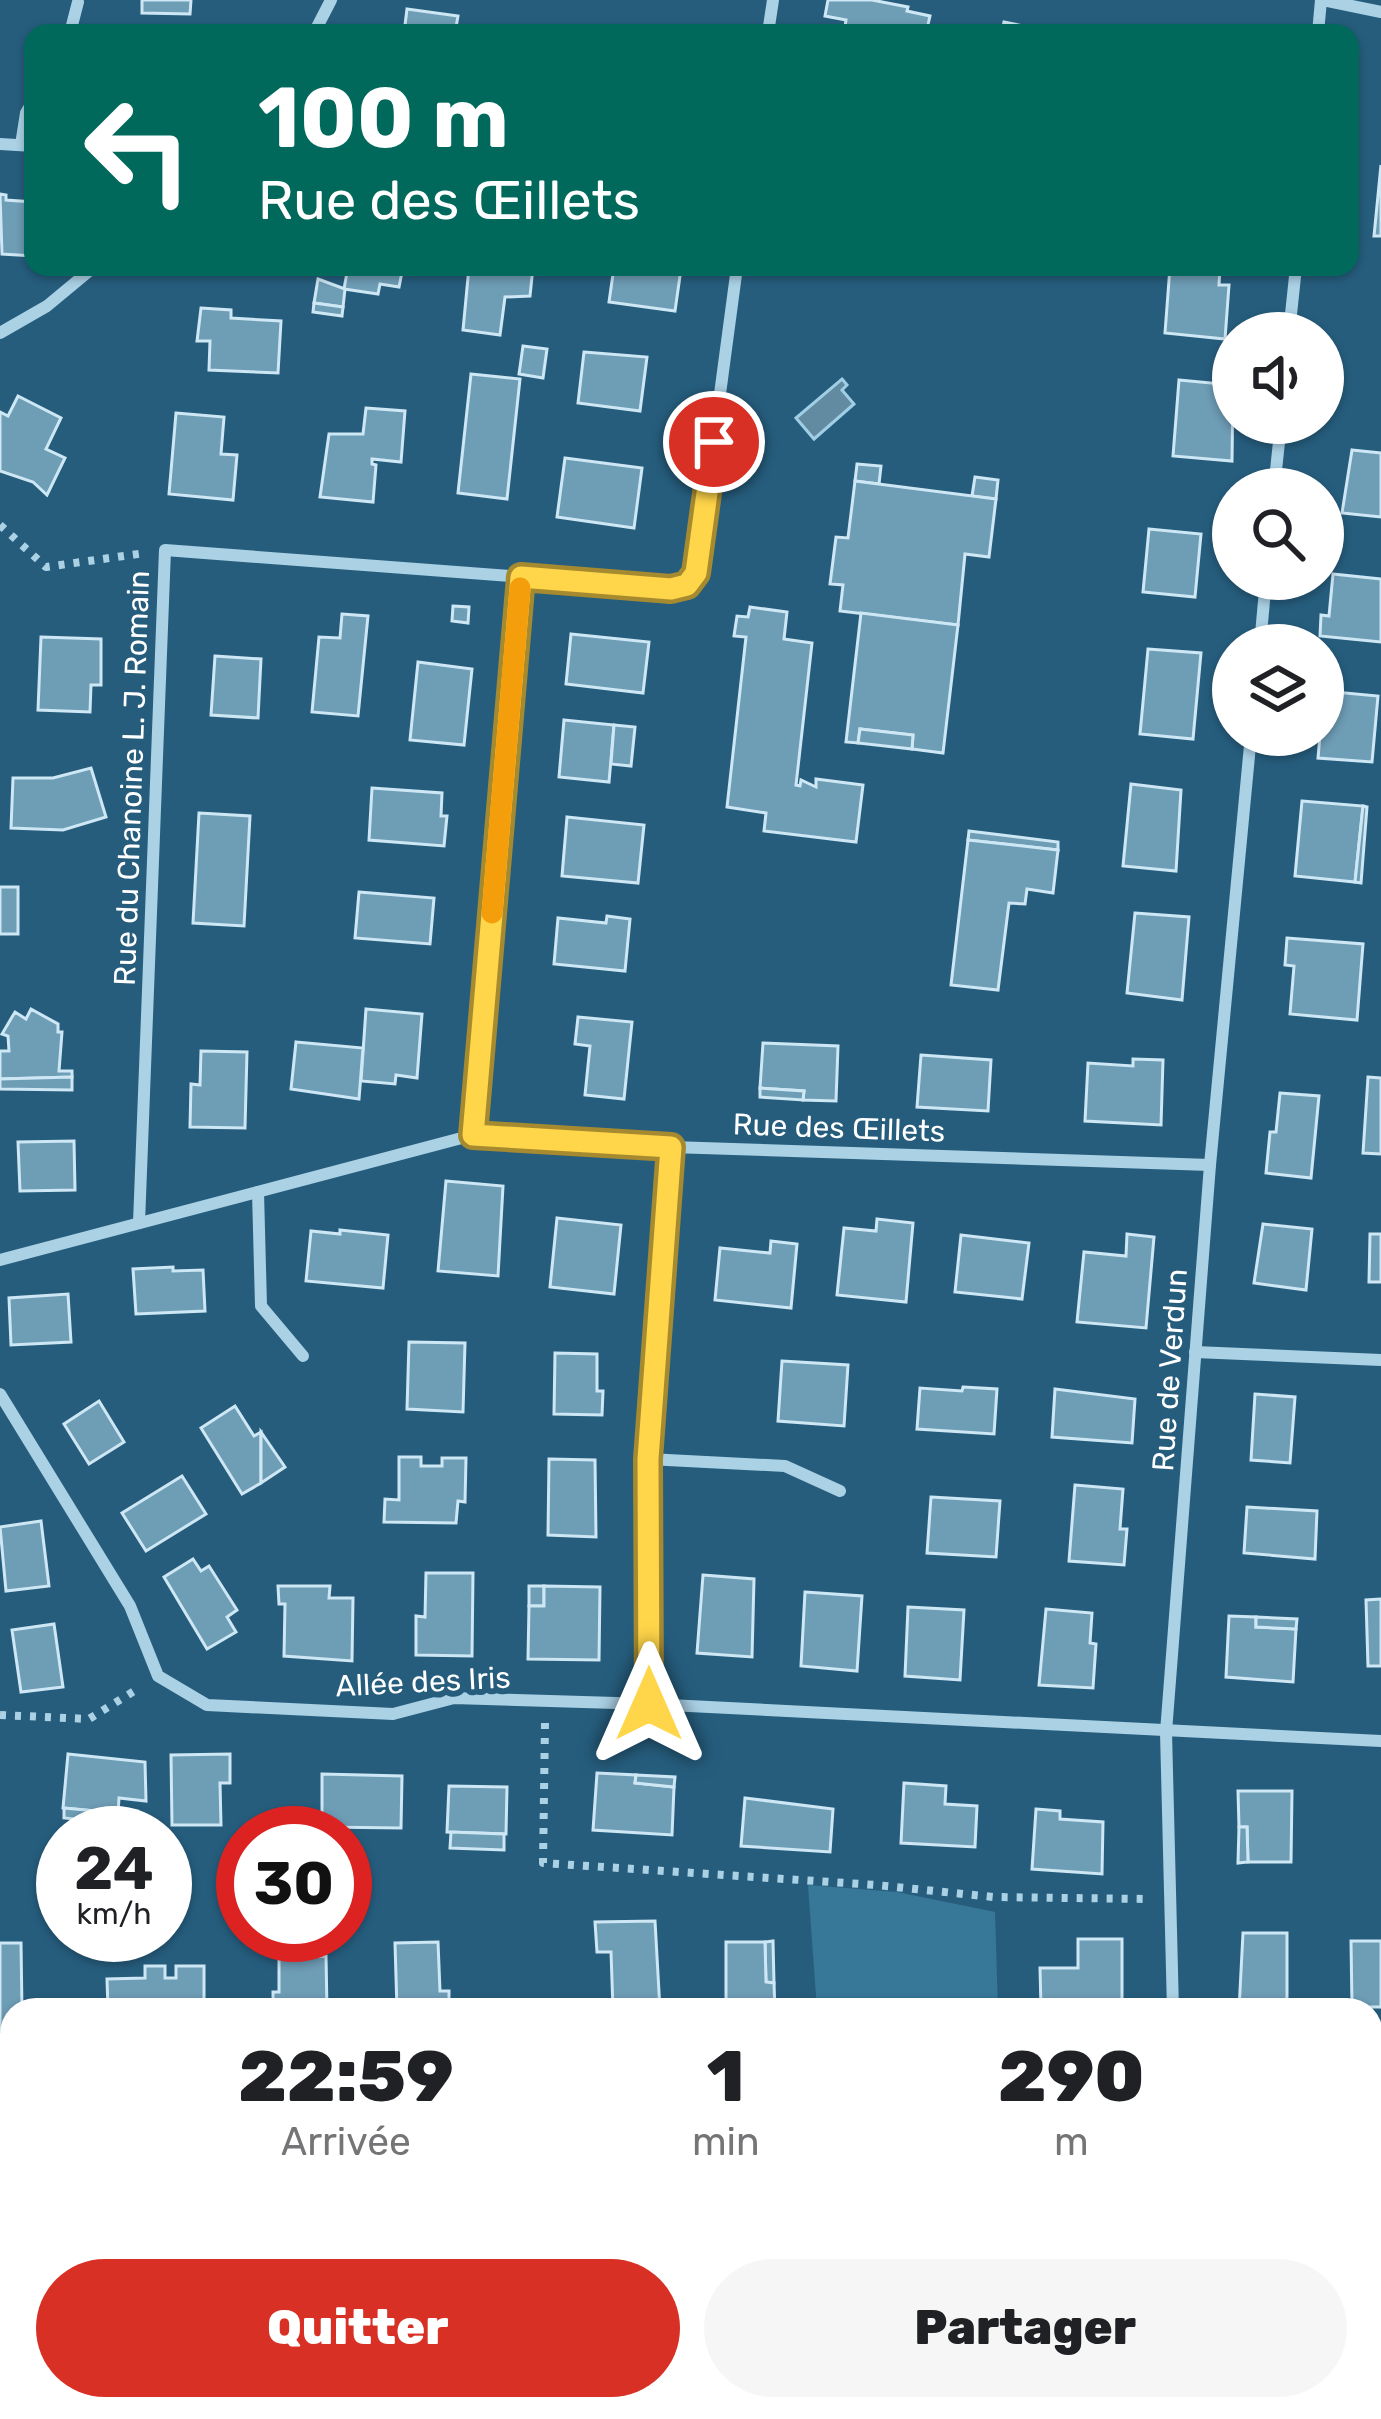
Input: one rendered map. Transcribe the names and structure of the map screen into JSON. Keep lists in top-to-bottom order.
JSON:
{
  "streets": {
    "street": [
      "Rue du Chanoine L. J. Romain",
      "Rue des Œillets",
      "Rue de Verdun",
      "Allée des Iris"
    ]
  },
  "crossings": [
    ["Rue du Chanoine L. J. Romain", "Rue des Œillets"],
    ["Rue des Œillets", "Rue de Verdun"],
    ["Rue de Verdun", "Allée des Iris"]
  ],
  "page": {
    "turn": ["100 m", "Rue des Œillets"],
    "speed": "24 km/h",
    "limit": "30",
    "eta": [
      "22:59",
      "Arrivée",
      "1",
      "min",
      "290",
      "m"
    ],
    "buttons": ["Quitter", "Partager"]
  }
}
